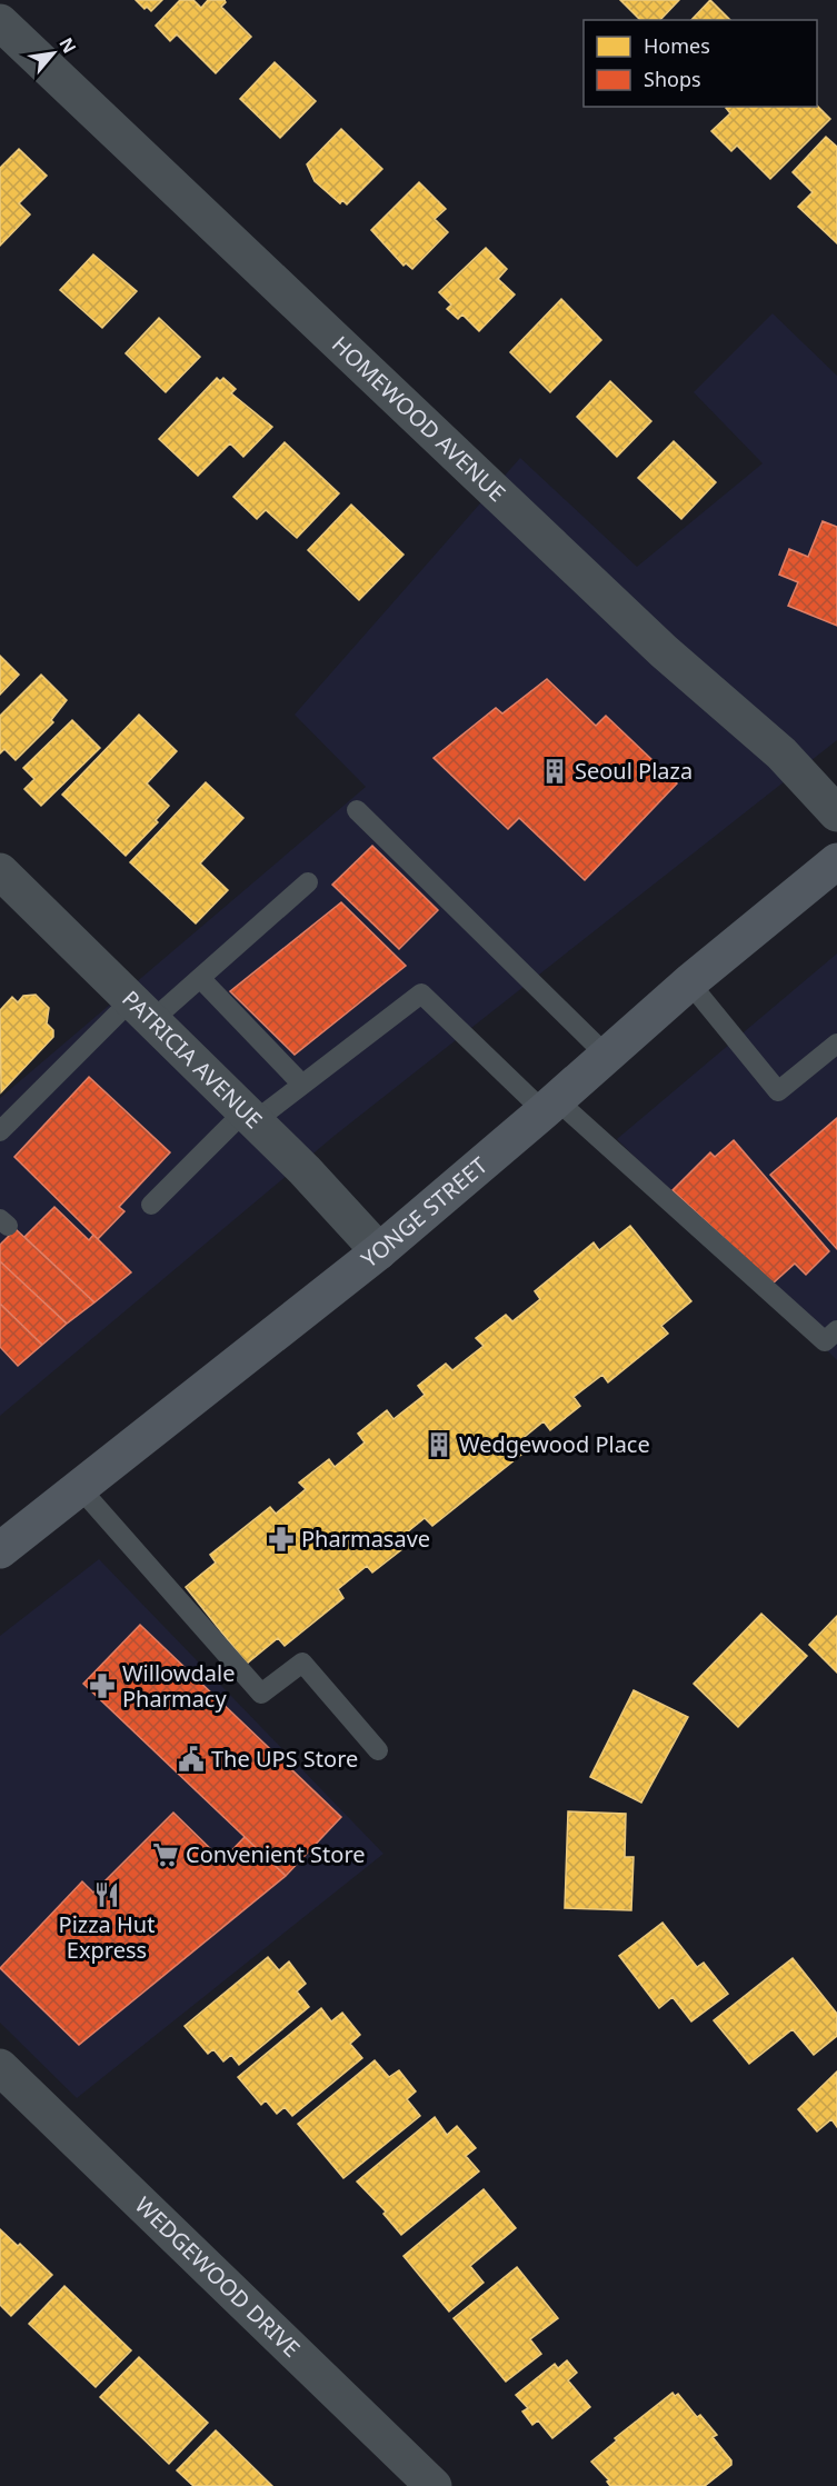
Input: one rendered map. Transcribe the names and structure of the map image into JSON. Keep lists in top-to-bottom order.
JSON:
{
  "streets": {
    "main road": ["YONGE STREET"],
    "street": ["HOMEWOOD AVENUE", "PATRICIA AVENUE", "WEDGEWOOD DRIVE"]
  },
  "crossings": [
    ["PATRICIA AVENUE", "YONGE STREET"]
  ],
  "places": {
    "building": ["Seoul Plaza", "Wedgewood Place"],
    "pharmacy": ["Pharmasave", "Willowdale Pharmacy"],
    "public building": ["The UPS Store"],
    "supermarket": ["Convenient Store"],
    "restaurant": ["Pizza Hut Express"]
  },
  "legend": ["Homes", "Shops"],
  "north": "top right"
}
